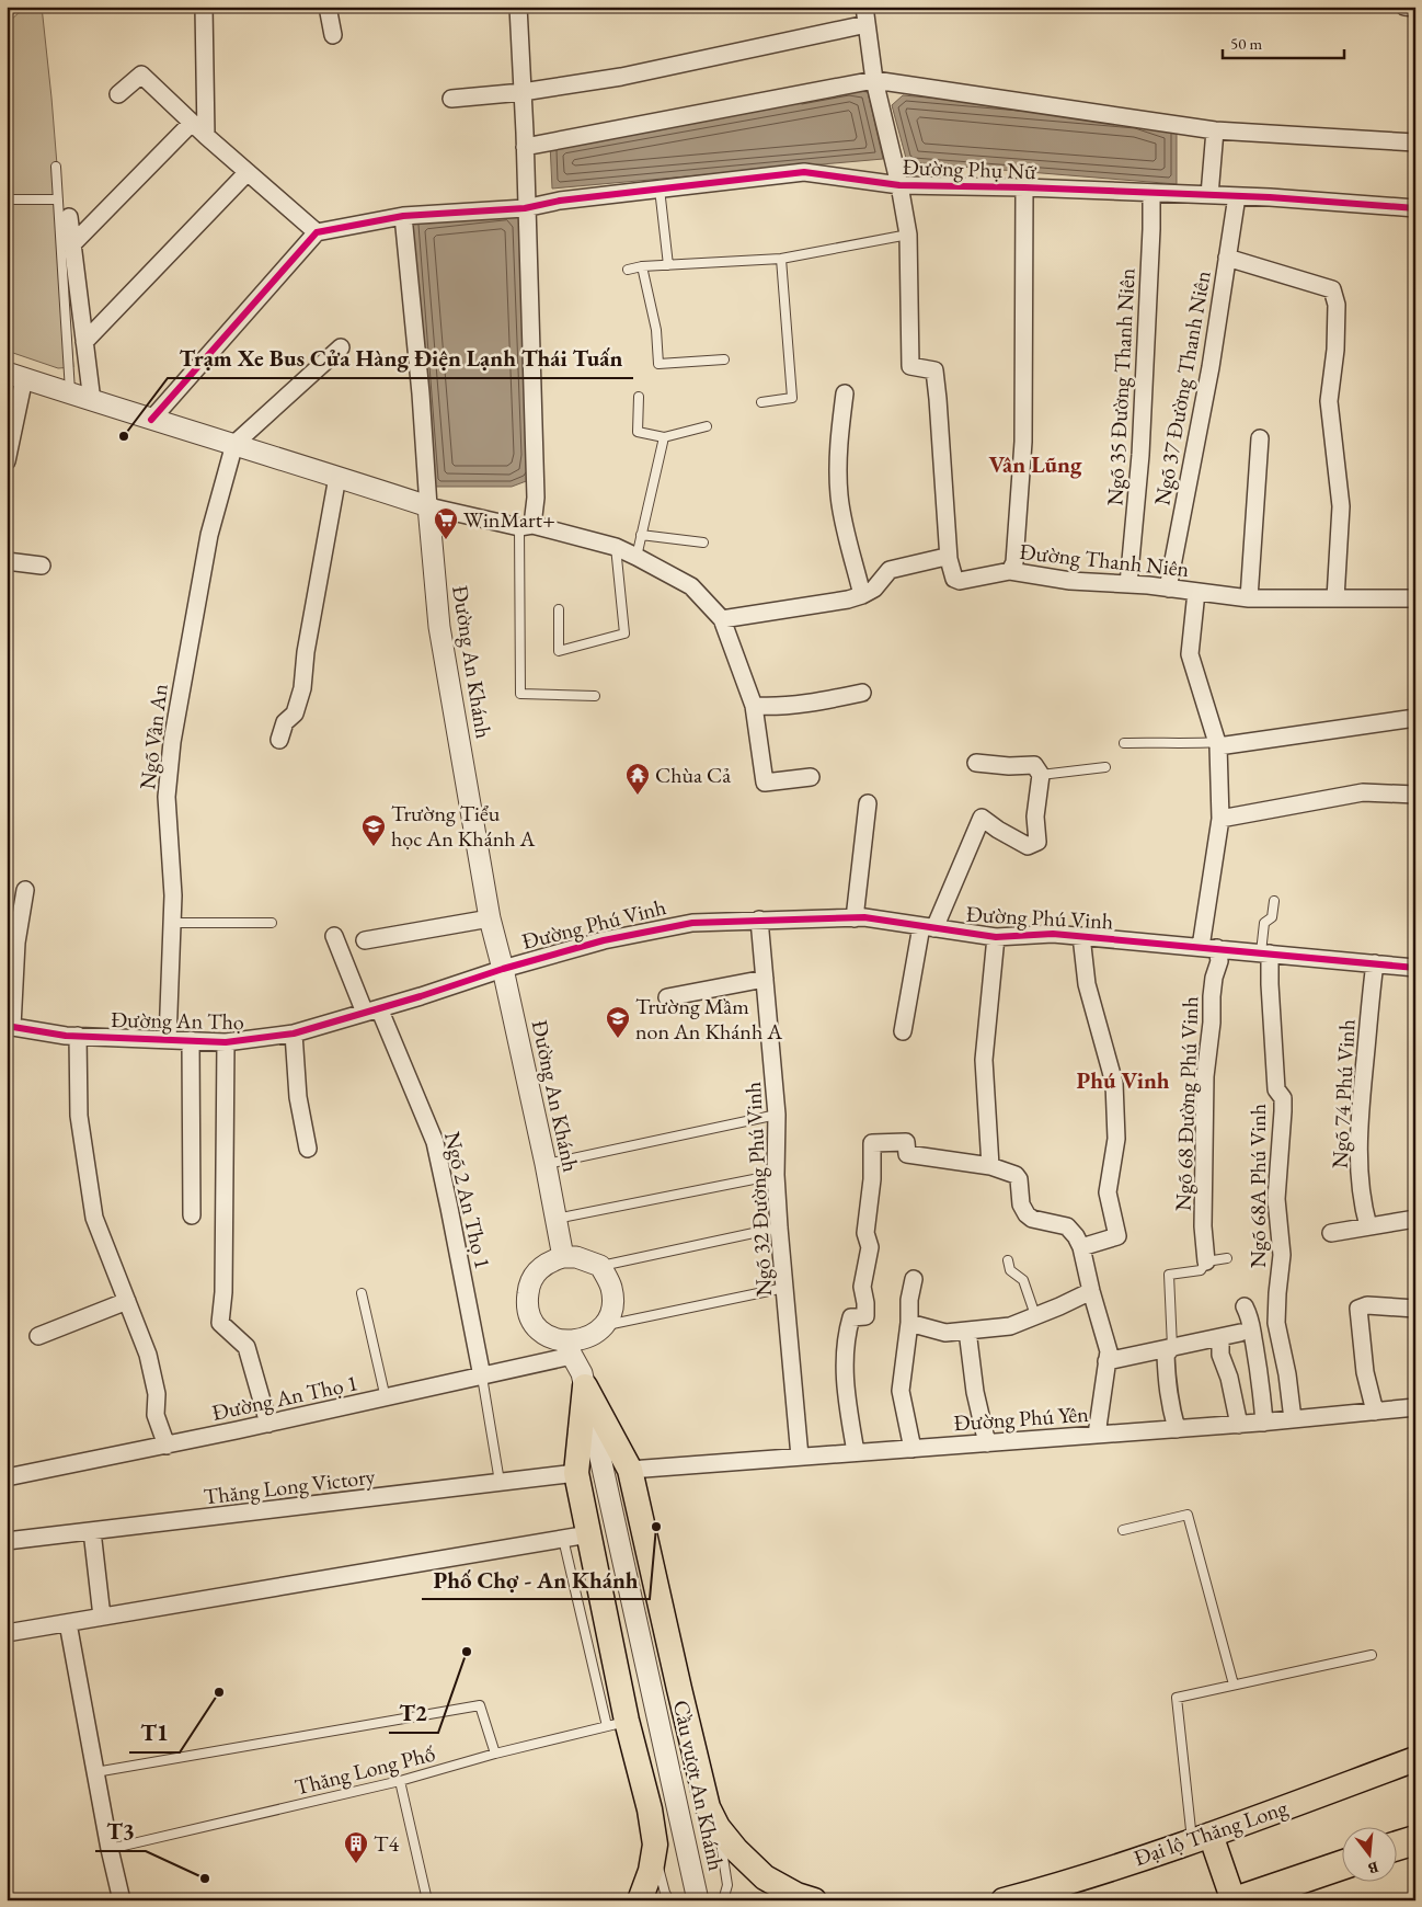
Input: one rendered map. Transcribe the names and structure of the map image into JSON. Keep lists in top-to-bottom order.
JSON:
{
  "streets": {
    "main road": ["Đại lộ Thăng Long"],
    "street": [
      "Đường Phụ Nữ",
      "Ngõ 35 Đường Thanh Niên",
      "Ngõ 37 Đường Thanh Niên",
      "Đường Thanh Niên",
      "Đường An Khánh",
      "Ngõ Vân An",
      "Đường Phú Vinh",
      "Đường An Thọ",
      "Ngõ 74 Phú Vinh",
      "Ngõ 68 Đường Phú Vinh",
      "Ngõ 68A Phú Vinh",
      "Ngõ 32 Đường Phú Vinh",
      "Ngõ 2 An Thọ 1",
      "Đường An Thọ 1",
      "Đường Phú Yên",
      "Thăng Long Victory",
      "Cầu vượt An Khánh"
    ],
    "lane": ["Thăng Long Phố"]
  },
  "crossings": [
    ["Đường Phụ Nữ", "Ngõ 35 Đường Thanh Niên"],
    ["Đường Phụ Nữ", "Ngõ 37 Đường Thanh Niên"],
    ["Ngõ 35 Đường Thanh Niên", "Đường Thanh Niên"],
    ["Ngõ 37 Đường Thanh Niên", "Đường Thanh Niên"],
    ["Đường Thanh Niên", "Ngõ 68 Đường Phú Vinh"],
    ["Đường An Khánh", "Đường Phú Vinh"],
    ["Đường An Khánh", "Đường An Thọ"],
    ["Đường An Khánh", "Đường An Thọ 1"],
    ["Ngõ Vân An", "Đường An Thọ"],
    ["Đường Phú Vinh", "Đường An Thọ"],
    ["Đường Phú Vinh", "Ngõ 74 Phú Vinh"],
    ["Đường Phú Vinh", "Ngõ 68 Đường Phú Vinh"],
    ["Đường Phú Vinh", "Ngõ 68A Phú Vinh"],
    ["Đường Phú Vinh", "Ngõ 32 Đường Phú Vinh"],
    ["Đường An Thọ", "Ngõ 2 An Thọ 1"],
    ["Ngõ 68A Phú Vinh", "Đường Phú Yên"],
    ["Ngõ 32 Đường Phú Vinh", "Đường Phú Yên"],
    ["Ngõ 2 An Thọ 1", "Đường An Thọ 1"]
  ],
  "districts": ["Vân Lũng", "Phú Vinh"],
  "places": {
    "other": [
      "Trạm Xe Bus Cửa Hàng Điện Lạnh Thái Tuấn",
      "Phố Chợ - An Khánh",
      "T2",
      "T1",
      "T3"
    ],
    "supermarket": ["WinMart+"],
    "temple": ["Chùa Cả"],
    "school or university": ["Trường Tiểu học An Khánh A", "Trường Mầm non An Khánh A"],
    "building": ["T4"]
  },
  "scale_bar": "50 m",
  "north": "bottom"
}
